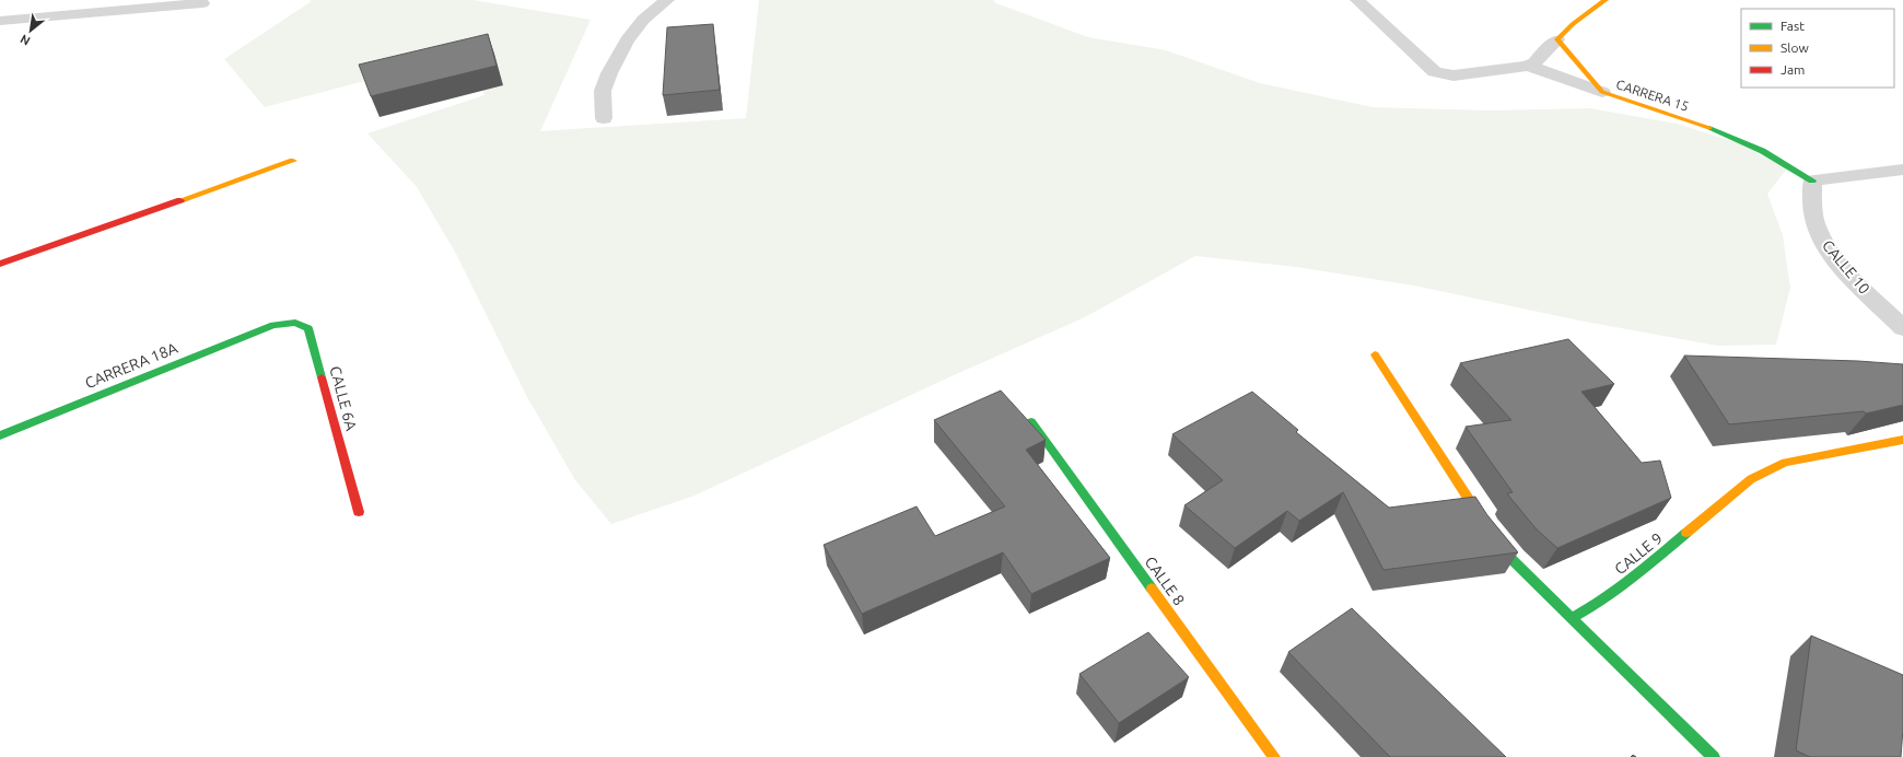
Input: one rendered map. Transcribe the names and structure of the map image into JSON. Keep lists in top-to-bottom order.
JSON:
{
  "streets": {
    "street": [
      "CARRERA 15",
      "CALLE 10",
      "CARRERA 18A",
      "CALLE 6A",
      "CALLE 9",
      "CALLE 8"
    ]
  },
  "crossings": [
    ["CARRERA 15", "CALLE 10"],
    ["CARRERA 18A", "CALLE 6A"]
  ],
  "legend": ["Fast", "Slow", "Jam"],
  "north": "bottom left"
}
